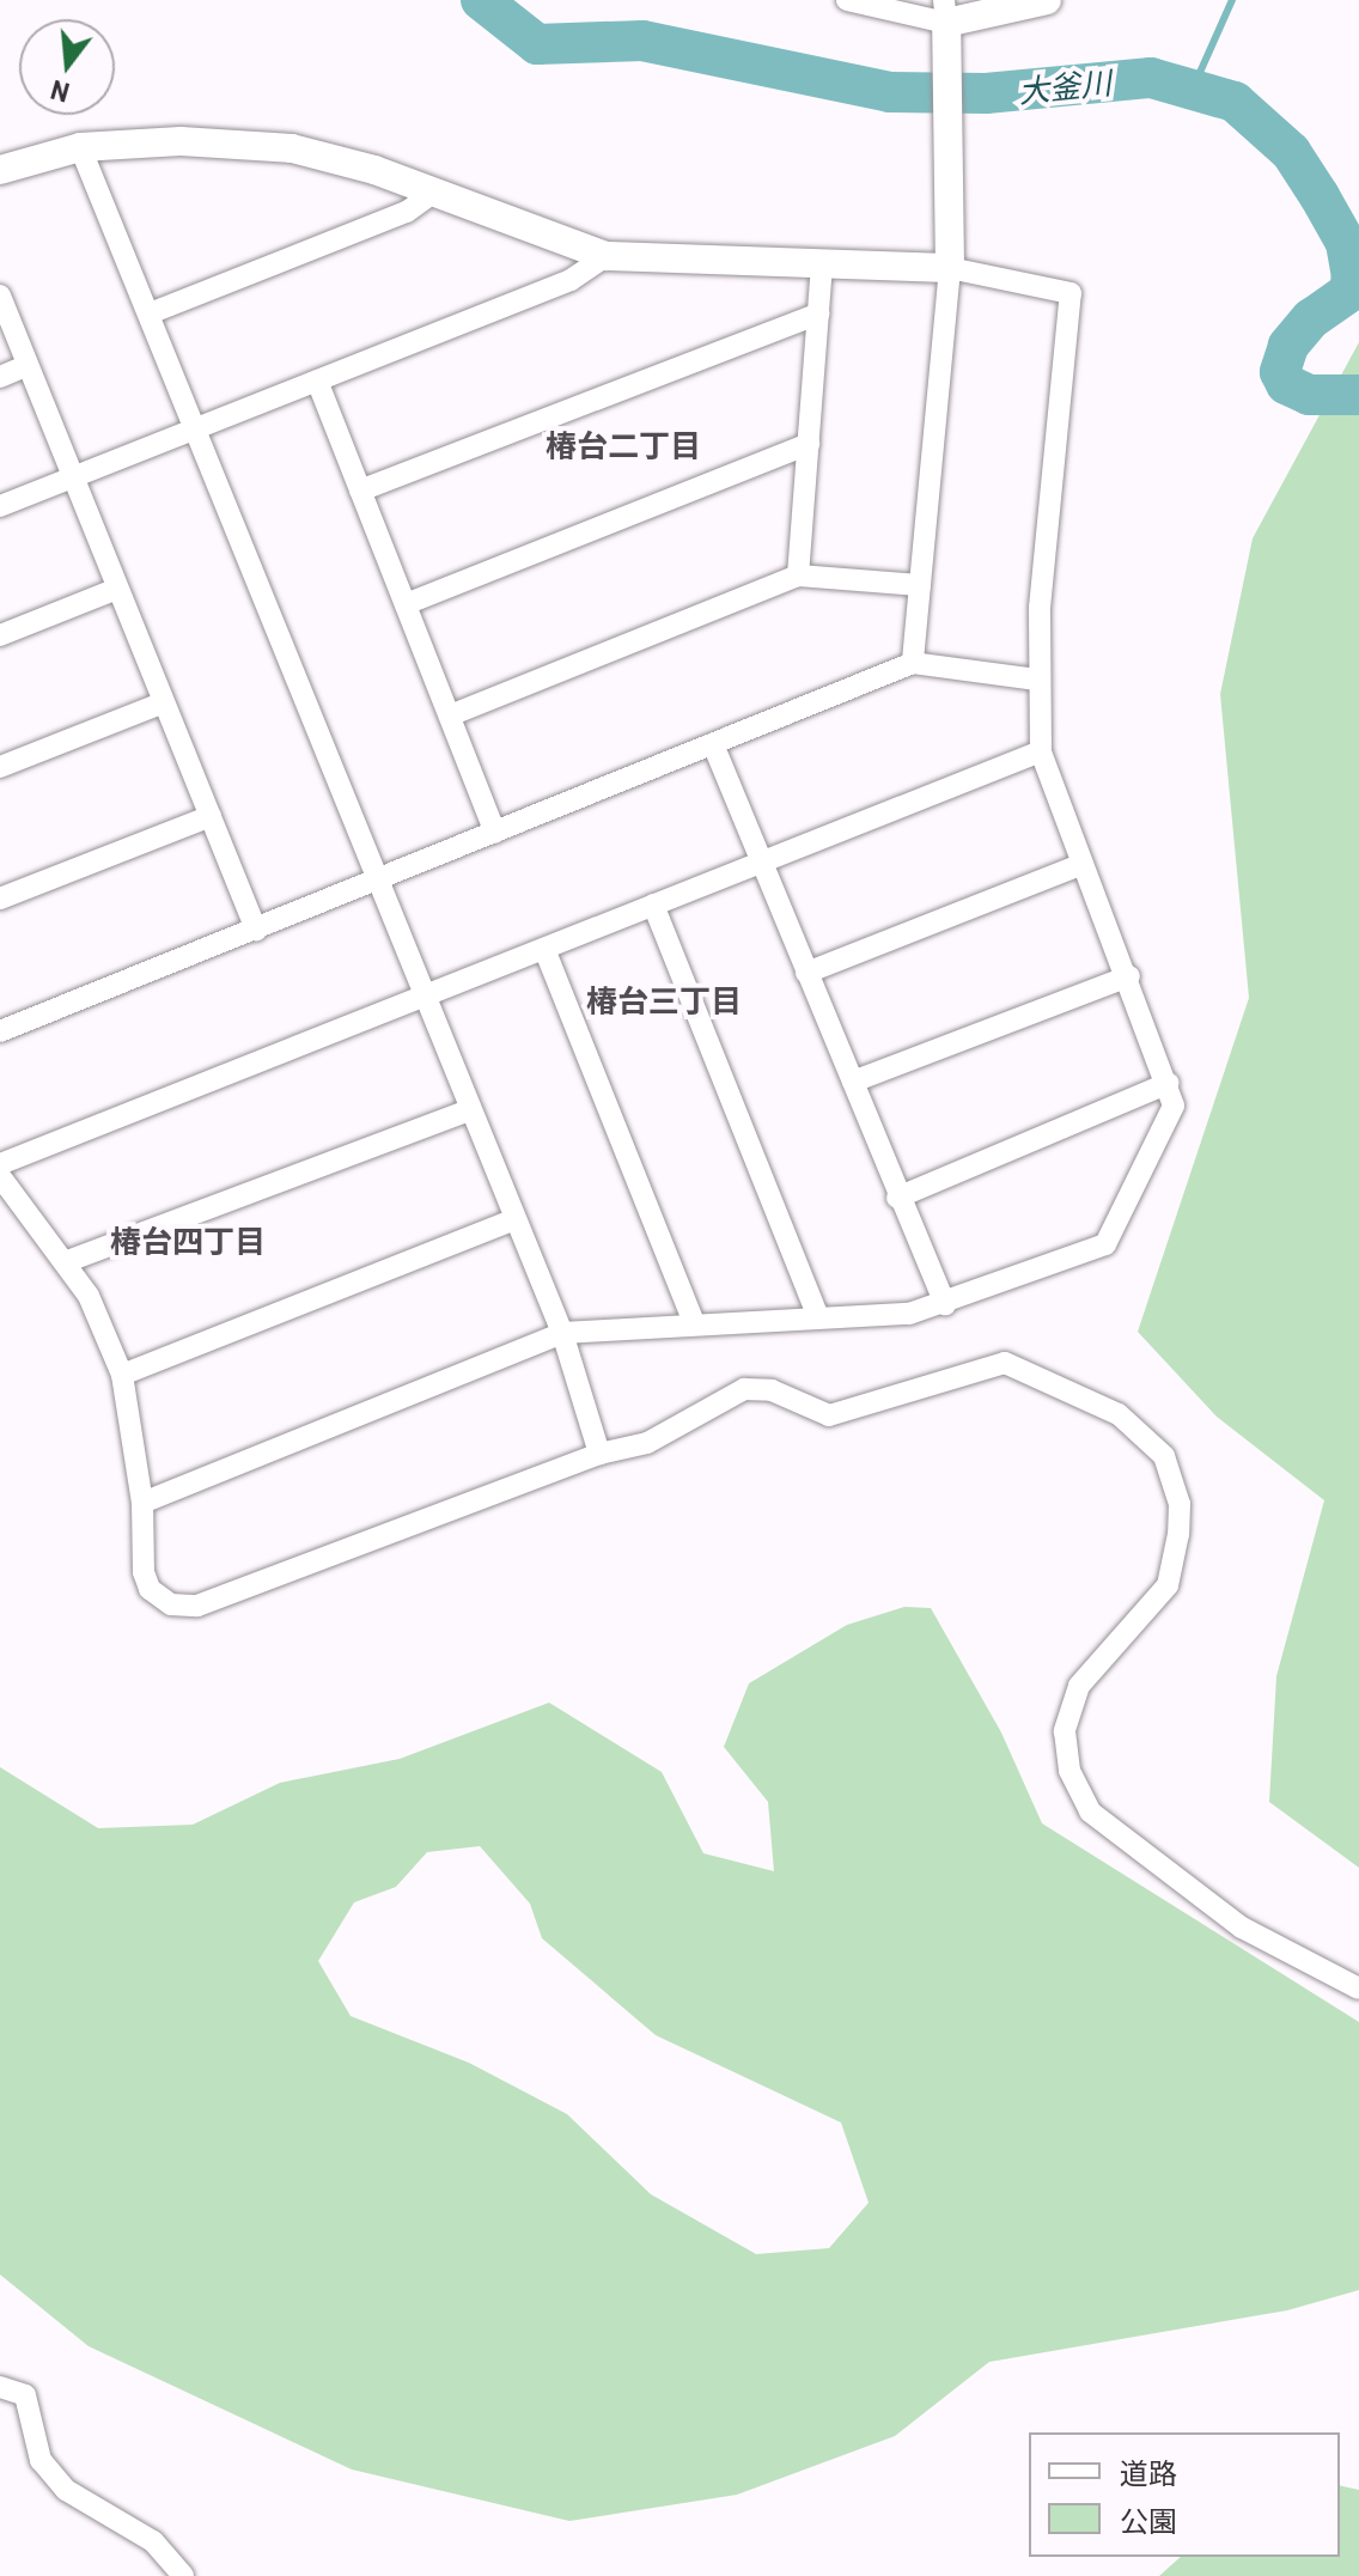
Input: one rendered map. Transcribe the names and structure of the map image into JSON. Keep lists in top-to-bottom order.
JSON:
{
  "districts": ["椿台二丁目", "椿台三丁目", "椿台四丁目"],
  "water": ["大釜川"],
  "legend": ["道路", "公園"],
  "north": "bottom"
}
